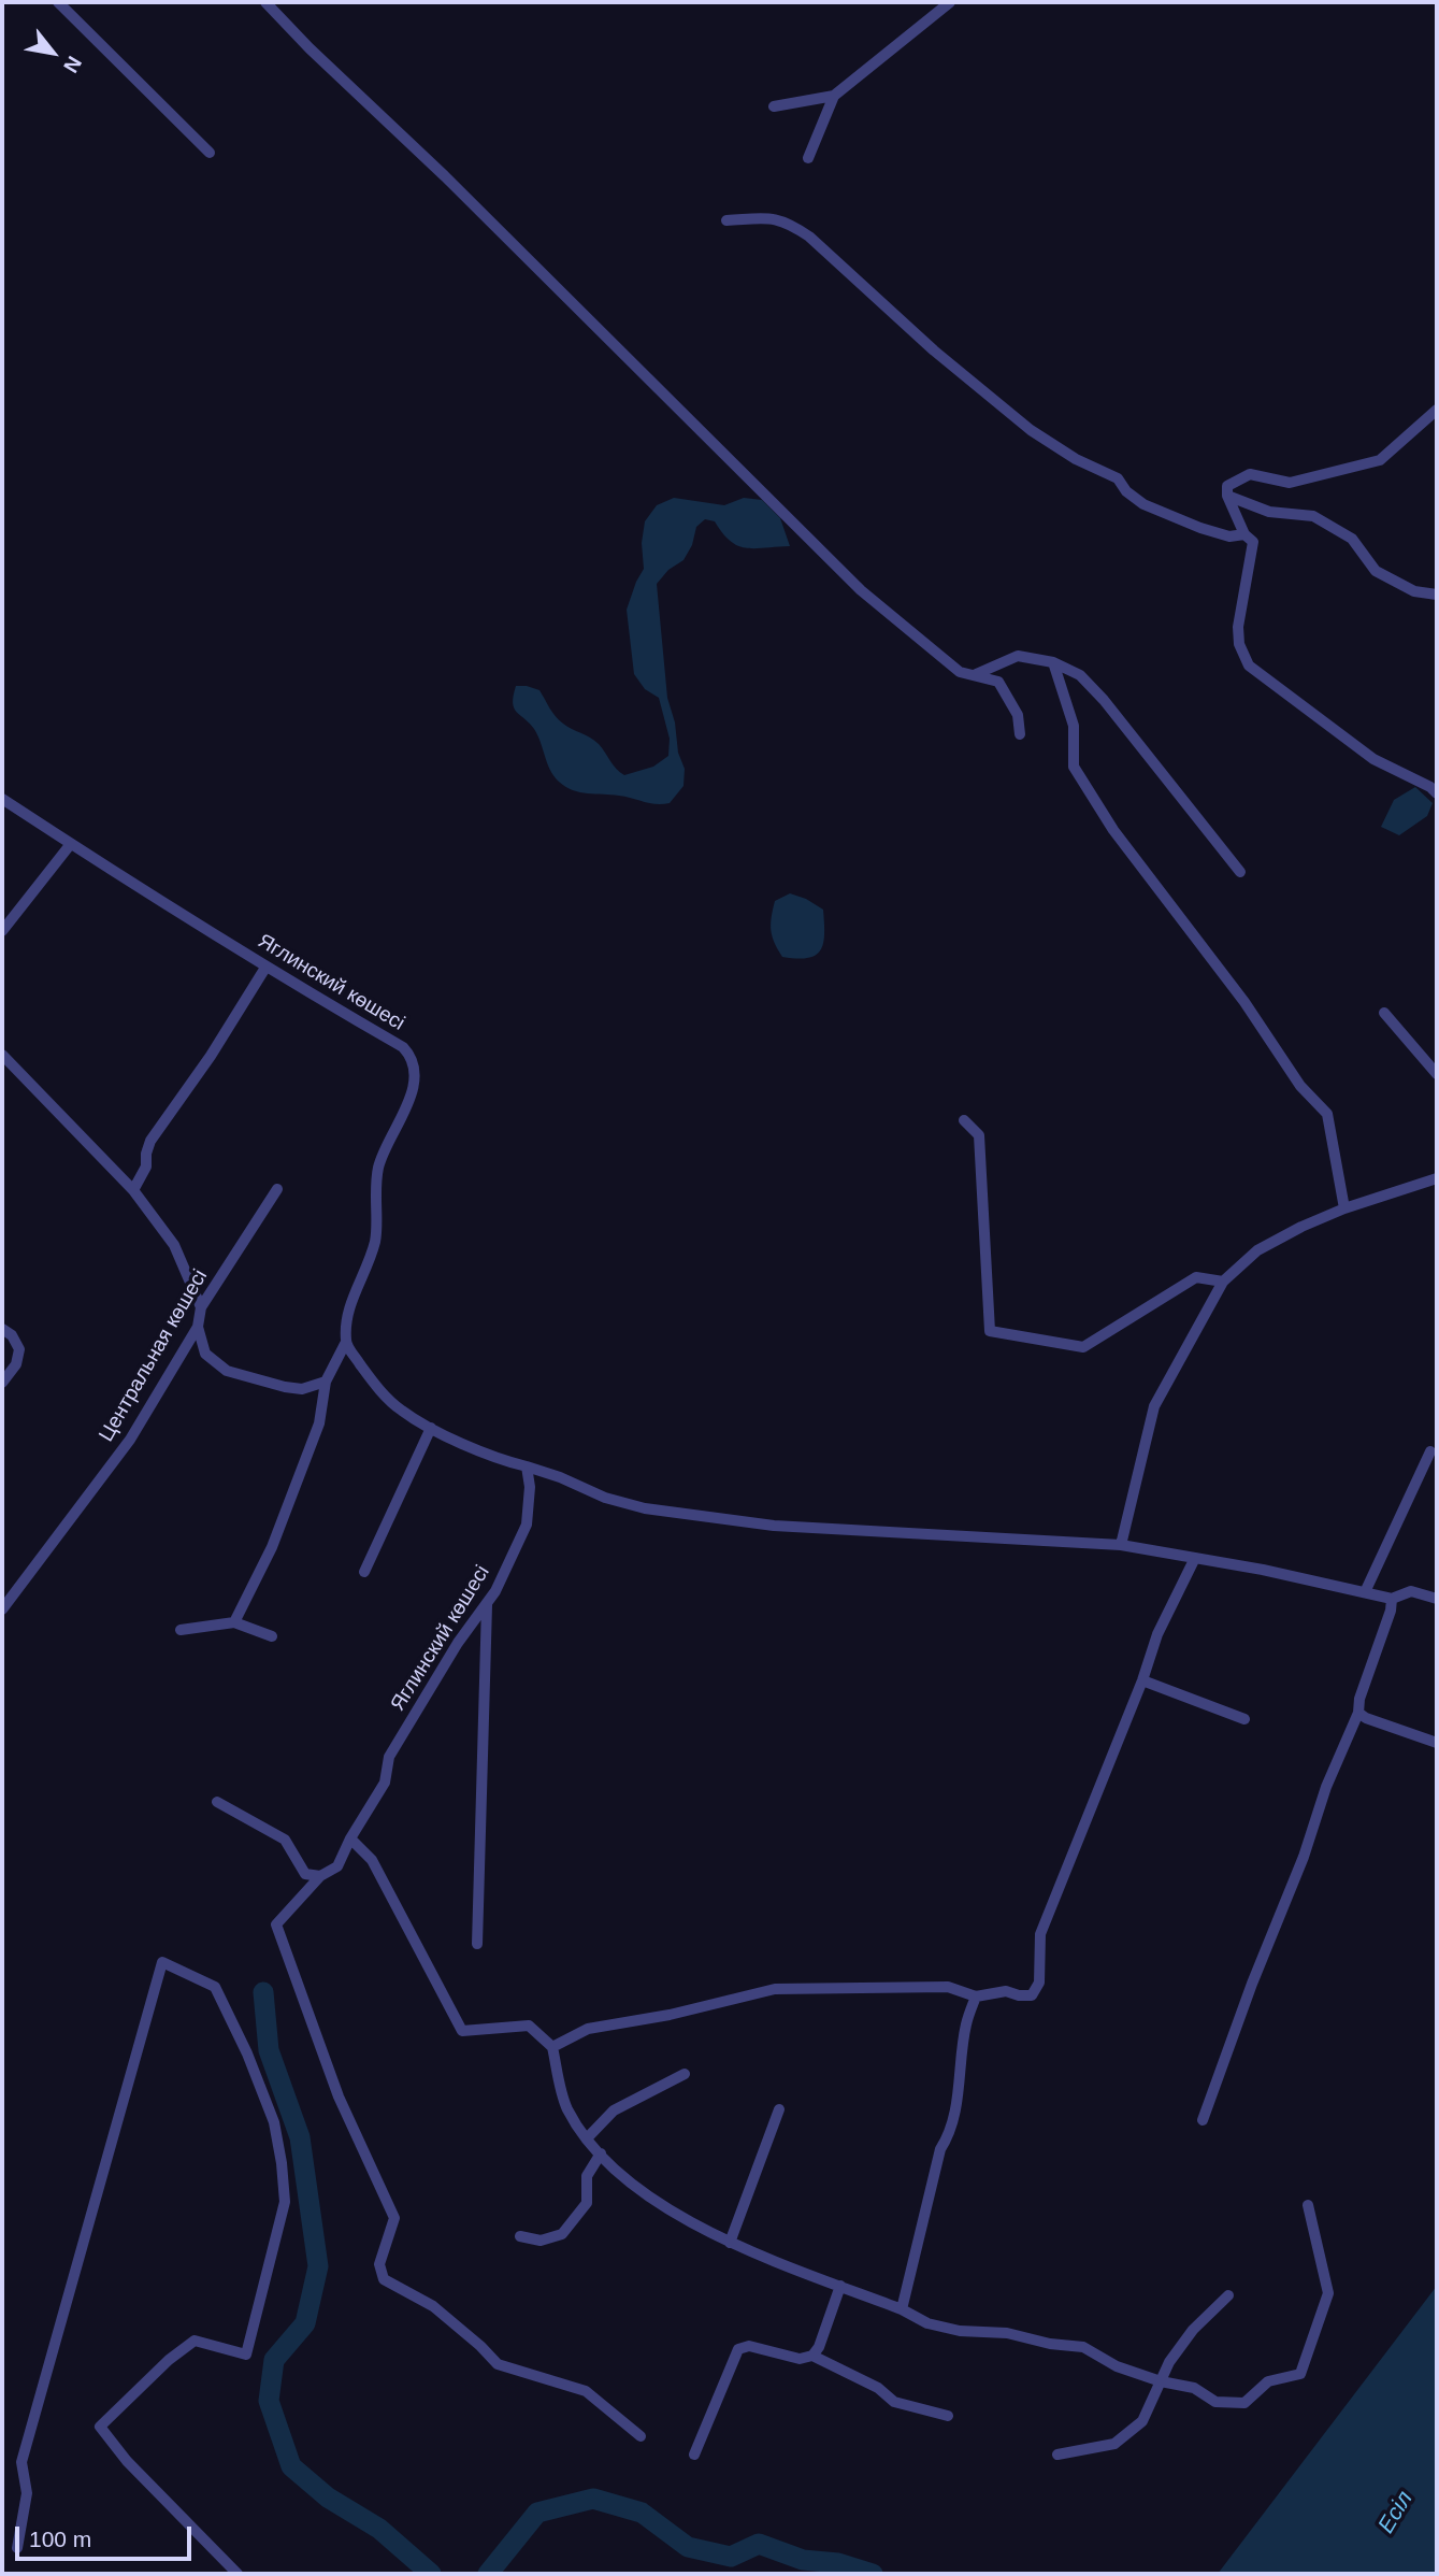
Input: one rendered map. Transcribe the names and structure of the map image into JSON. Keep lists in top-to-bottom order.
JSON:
{
  "streets": {
    "street": ["Яглинский көшесі", "Центральная көшесі"]
  },
  "water": ["Есіл"],
  "scale_bar": "100 m",
  "north": "bottom right"
}
